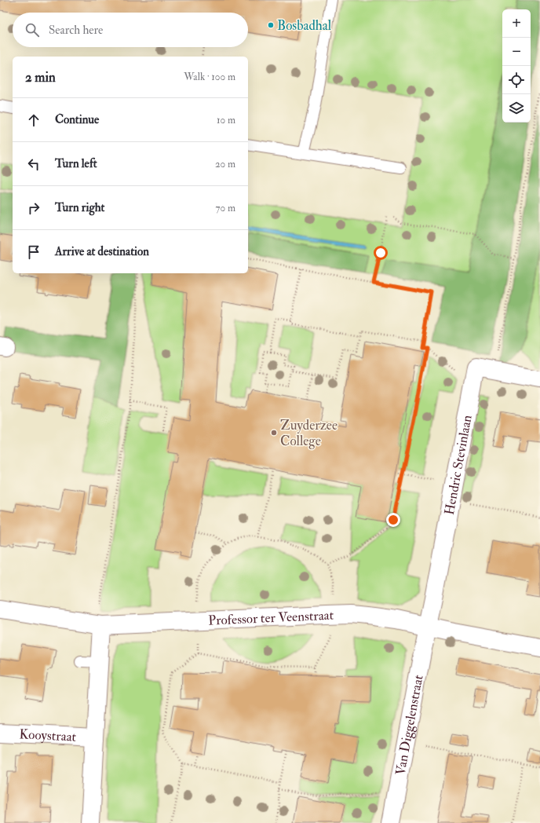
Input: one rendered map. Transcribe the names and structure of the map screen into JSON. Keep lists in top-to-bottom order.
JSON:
{
  "streets": {
    "street": [
      "Hendric Stevinlaan",
      "Professor ter Veenstraat",
      "Van Diggelenstraat",
      "Kooystraat"
    ]
  },
  "crossings": [
    ["Hendric Stevinlaan", "Professor ter Veenstraat"],
    ["Hendric Stevinlaan", "Van Diggelenstraat"],
    ["Professor ter Veenstraat", "Van Diggelenstraat"]
  ],
  "places": ["Bosbadhal", "Zuyderzee College"],
  "page": {
    "map_buttons": ["+", "−"],
    "search": "Search here",
    "heading": ["2 min", "Walk · 100 m"],
    "list": [
      ["Continue", "10 m"],
      ["Turn left", "20 m"],
      ["Turn right", "70 m"],
      "Arrive at destination"
    ]
  }
}
